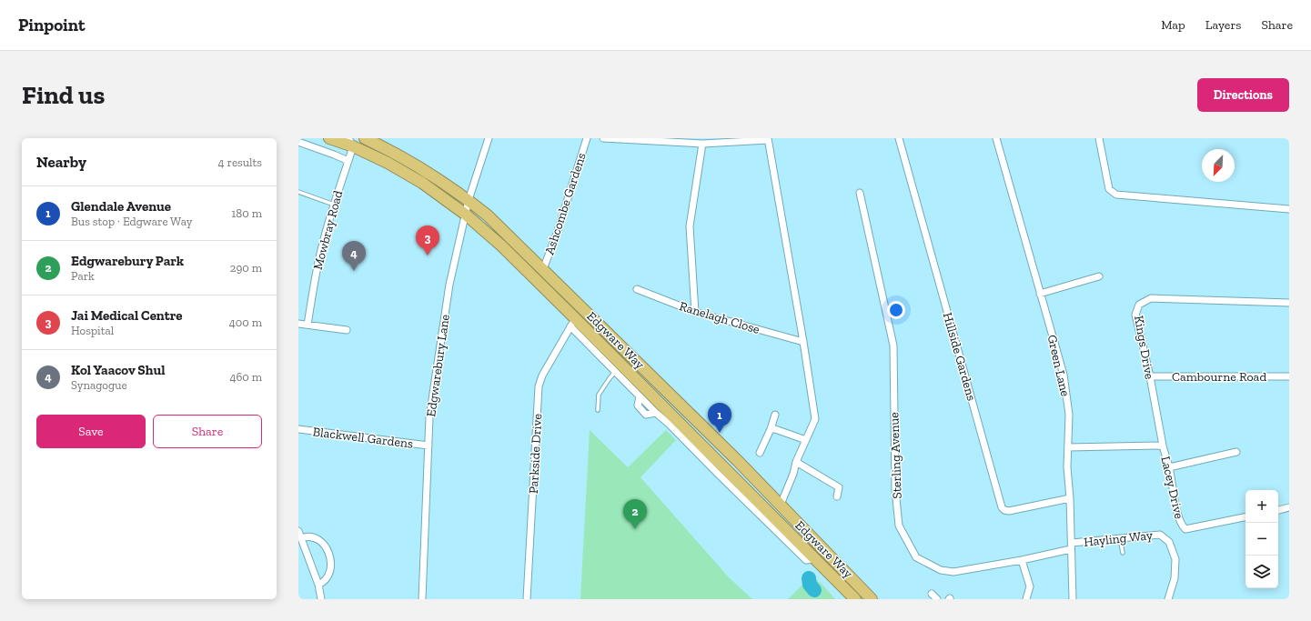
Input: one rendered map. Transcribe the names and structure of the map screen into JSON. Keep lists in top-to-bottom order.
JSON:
{
  "streets": {
    "highway": ["Edgware Way"],
    "street": [
      "Ashcombe Gardens",
      "Mowbray Road",
      "Ranelagh Close",
      "Kings Drive",
      "Hillside Gardens",
      "Edgwarebury Lane",
      "Green Lane",
      "Cambourne Road",
      "Blackwell Gardens",
      "Parkside Drive",
      "Sterling Avenue",
      "Lacey Drive",
      "Hayling Way"
    ]
  },
  "crossings": [
    ["Ashcombe Gardens", "Edgware Way"],
    ["Mowbray Road", "Edgware Way"],
    ["Edgware Way", "Edgwarebury Lane"],
    ["Edgware Way", "Parkside Drive"],
    ["Kings Drive", "Cambourne Road"],
    ["Kings Drive", "Lacey Drive"],
    ["Hillside Gardens", "Green Lane"],
    ["Edgwarebury Lane", "Blackwell Gardens"],
    ["Green Lane", "Sterling Avenue"],
    ["Green Lane", "Hayling Way"],
    ["Sterling Avenue", "Hayling Way"]
  ],
  "north": "bottom left",
  "page": {
    "header": "Pinpoint",
    "nav": ["Map", "Layers", "Share"],
    "buttons": [
      "Directions",
      ["Save", "Share"]
    ],
    "title": "Find us",
    "heading": ["Nearby", "4 results"],
    "list": [
      {
        "mark": "1",
        "name": "Glendale Avenue",
        "note": "Bus stop · Edgware Way",
        "value": "180 m"
      },
      {
        "mark": "2",
        "name": "Edgwarebury Park",
        "note": "Park",
        "value": "290 m"
      },
      {
        "mark": "3",
        "name": "Jai Medical Centre",
        "note": "Hospital",
        "value": "400 m"
      },
      {
        "mark": "4",
        "name": "Kol Yaacov Shul",
        "note": "Synagogue",
        "value": "460 m"
      }
    ],
    "pins": [
      "3",
      "4",
      "1",
      "2"
    ],
    "map_buttons": ["+", "−"]
  }
}
